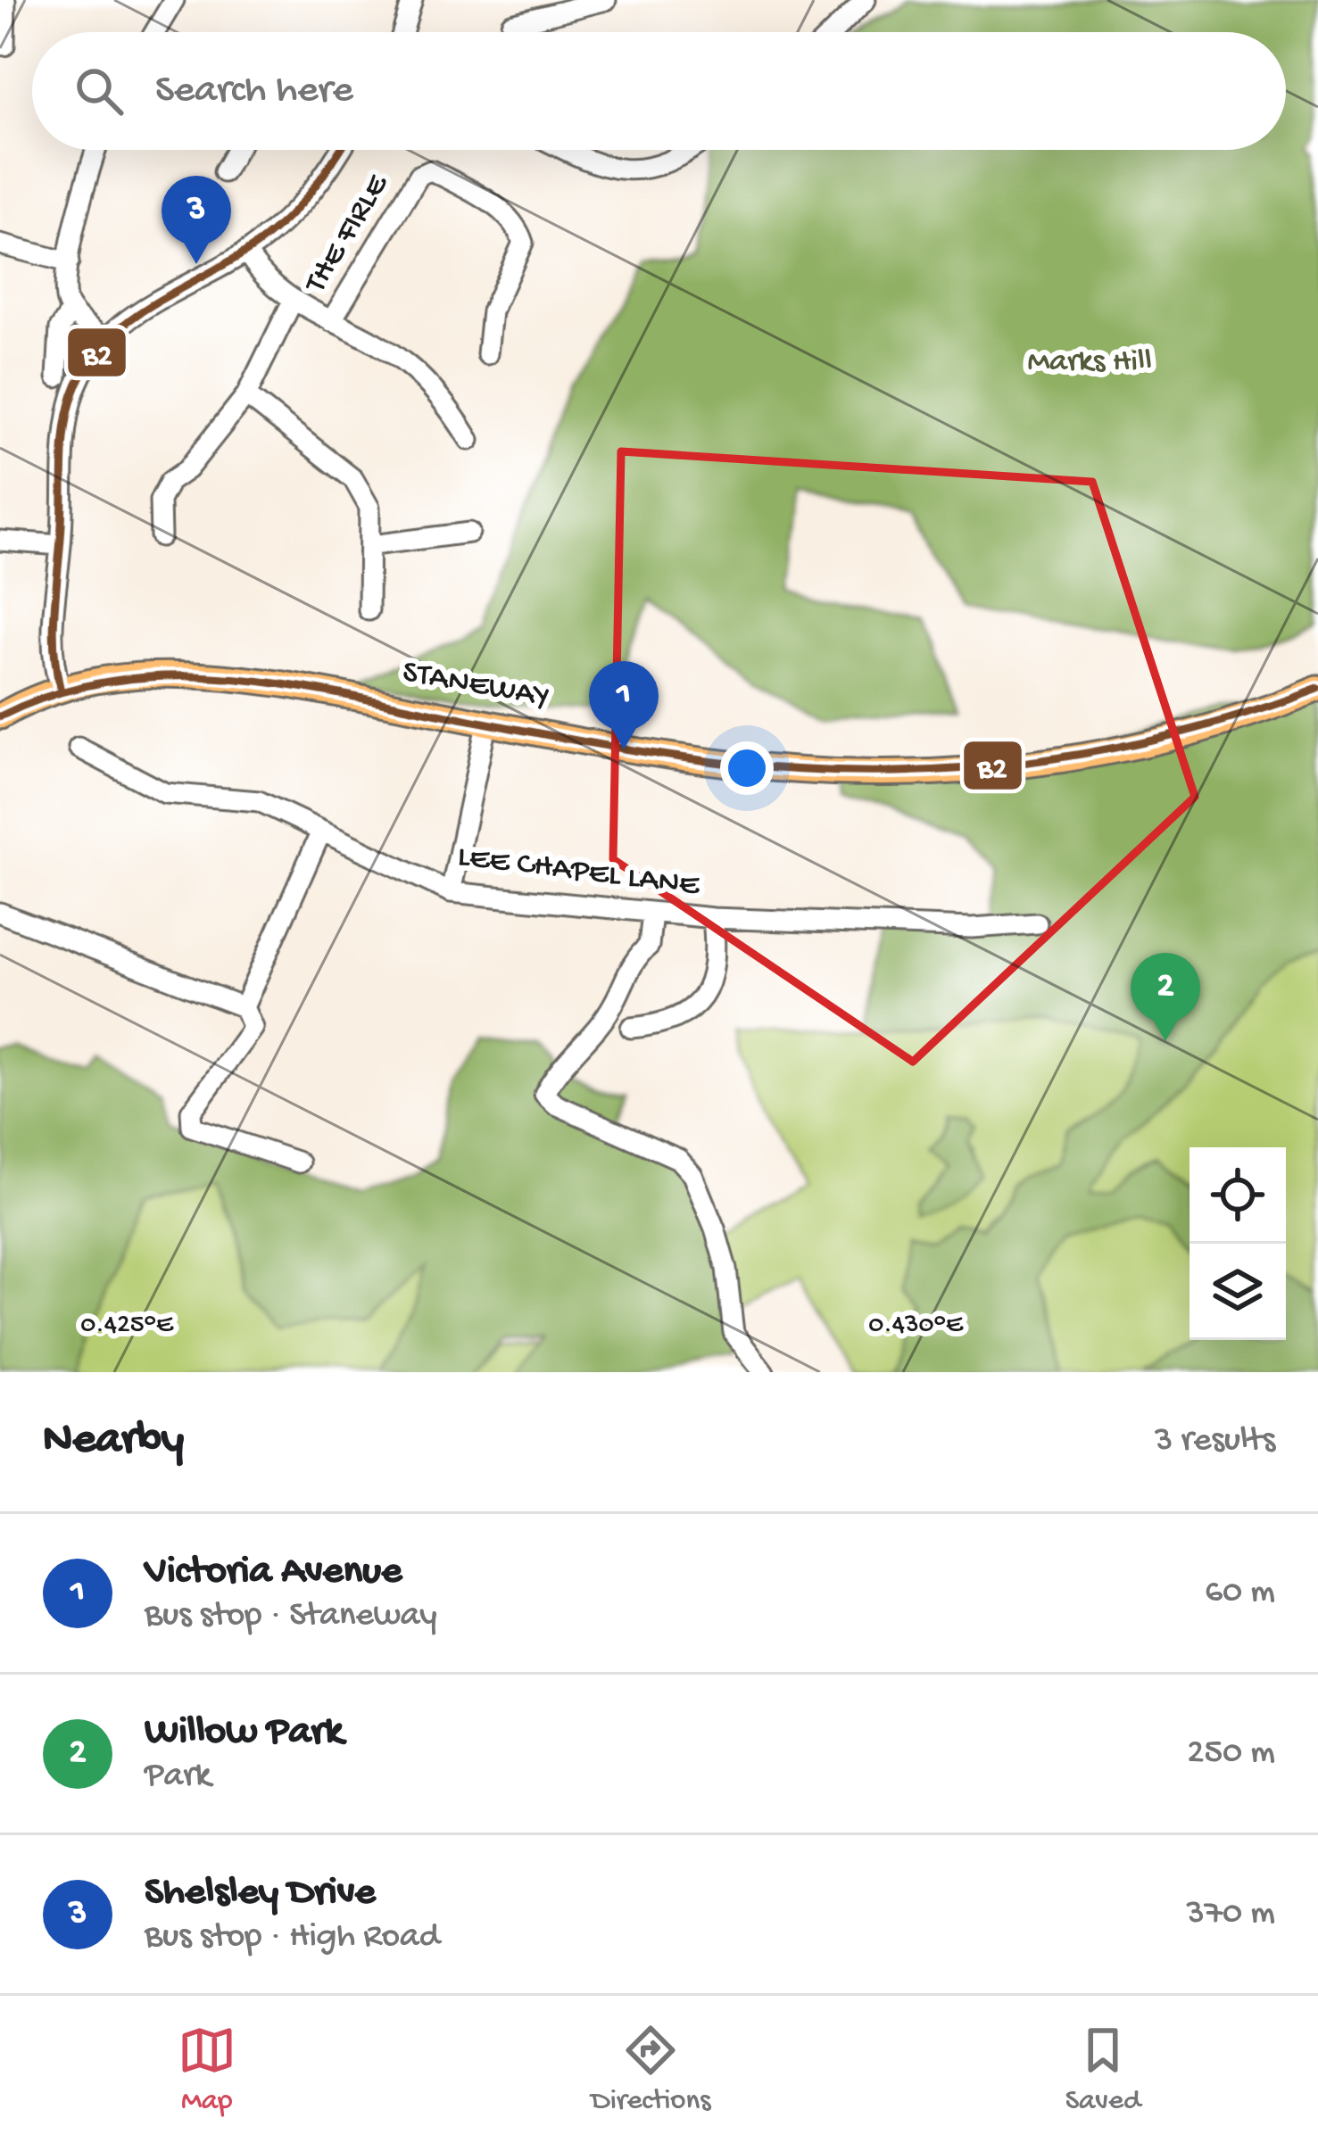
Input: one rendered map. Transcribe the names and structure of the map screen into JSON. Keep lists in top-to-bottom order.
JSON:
{
  "streets": {
    "main road": ["STANEWAY"],
    "street": ["THE FIRLE", "LEE CHAPEL LANE"]
  },
  "parks": ["Marks Hill"],
  "lines": ["transit line B2"],
  "page": {
    "search": "Search here",
    "pins": ["3", "1", "2"],
    "heading": ["Nearby", "3 results"],
    "list": [
      {
        "mark": "1",
        "name": "Victoria Avenue",
        "note": "Bus stop · Staneway",
        "value": "60 m"
      },
      {
        "mark": "2",
        "name": "Willow Park",
        "note": "Park",
        "value": "250 m"
      },
      {
        "mark": "3",
        "name": "Shelsley Drive",
        "note": "Bus stop · High Road",
        "value": "370 m"
      }
    ],
    "nav": ["Map", "Directions", "Saved"]
  },
  "coordinates": ["0.425°E", "0.430°E"]
}
